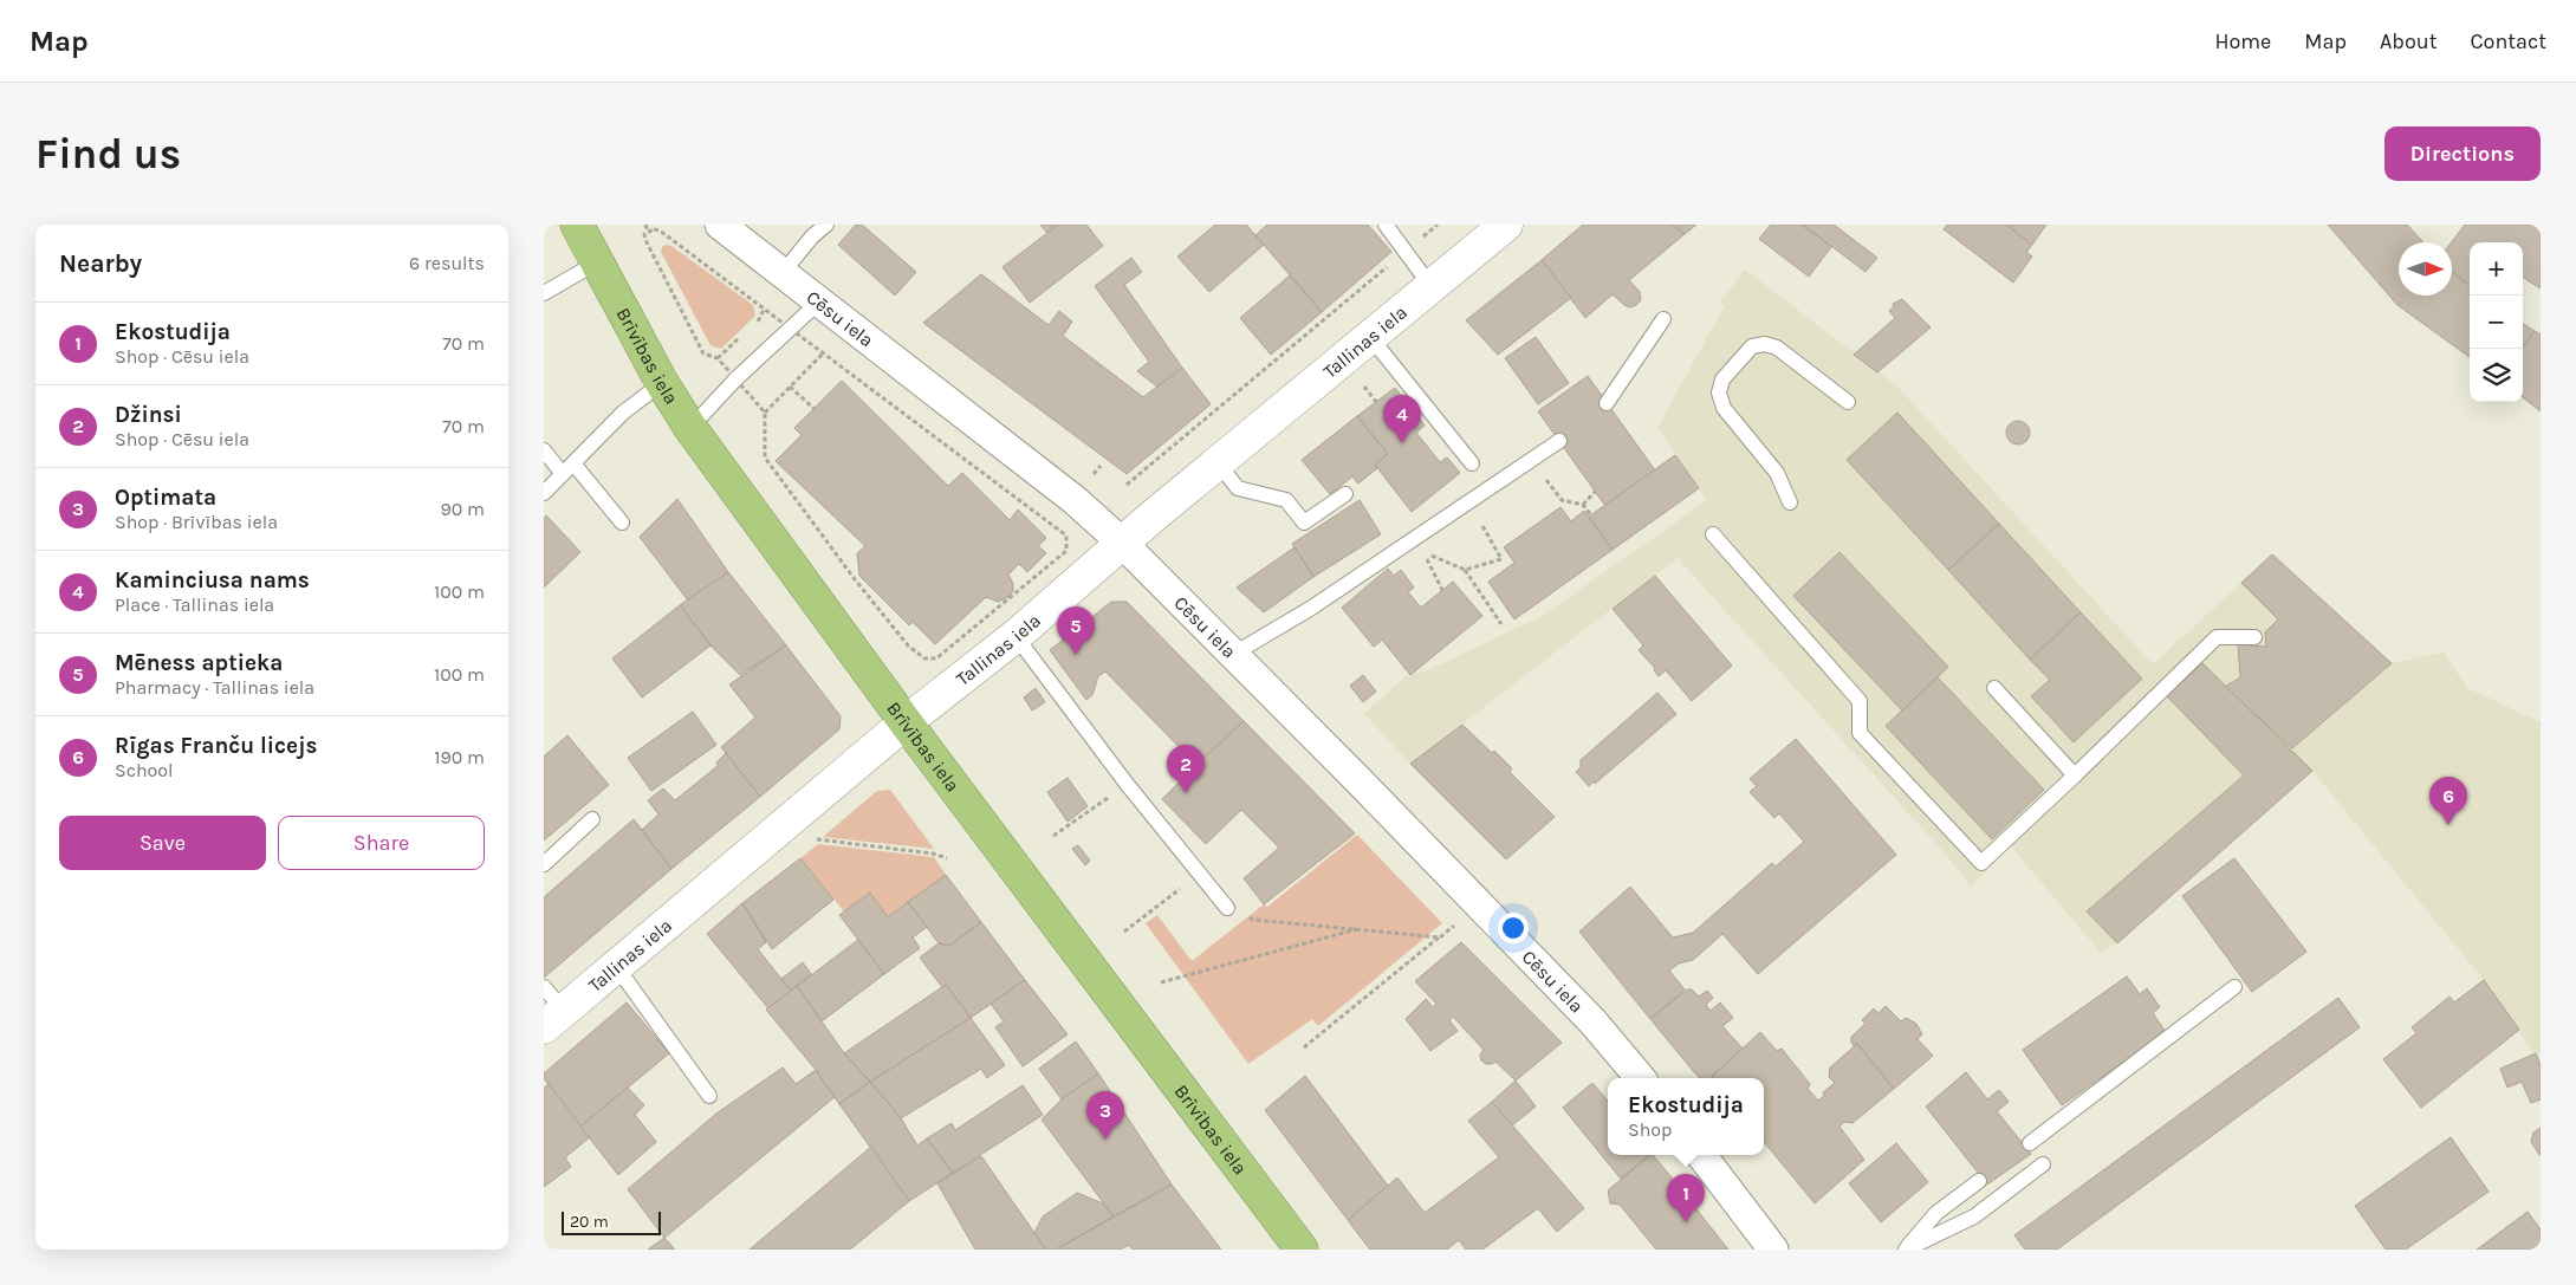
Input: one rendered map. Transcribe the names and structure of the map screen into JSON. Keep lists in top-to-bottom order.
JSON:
{
  "streets": {
    "highway": ["Brīvības iela"],
    "street": ["Cēsu iela", "Tallinas iela"]
  },
  "crossings": [
    ["Cēsu iela", "Tallinas iela"],
    ["Tallinas iela", "Brīvības iela"]
  ],
  "scale_bar": "20 m",
  "north": "right",
  "page": {
    "header": "Map",
    "nav": [
      "Home",
      "Map",
      "About",
      "Contact"
    ],
    "buttons": [
      "Directions",
      ["Save", "Share"]
    ],
    "title": "Find us",
    "heading": ["Nearby", "6 results"],
    "map_buttons": ["+", "−"],
    "list": [
      {
        "mark": "1",
        "name": "Ekostudija",
        "note": "Shop · Cēsu iela",
        "value": "70 m"
      },
      {
        "mark": "2",
        "name": "Džinsi",
        "note": "Shop · Cēsu iela",
        "value": "70 m"
      },
      {
        "mark": "3",
        "name": "Optimata",
        "note": "Shop · Brīvības iela",
        "value": "90 m"
      },
      {
        "mark": "4",
        "name": "Kaminciusa nams",
        "note": "Place · Tallinas iela",
        "value": "100 m"
      },
      {
        "mark": "5",
        "name": "Mēness aptieka",
        "note": "Pharmacy · Tallinas iela",
        "value": "100 m"
      },
      {
        "mark": "6",
        "name": "Rīgas Franču licejs",
        "note": "School",
        "value": "190 m"
      }
    ],
    "pins": [
      "4",
      "5",
      "2",
      "6",
      "3",
      "1"
    ],
    "popup": ["Ekostudija", "Shop"],
    "scale": "20 m"
  }
}
